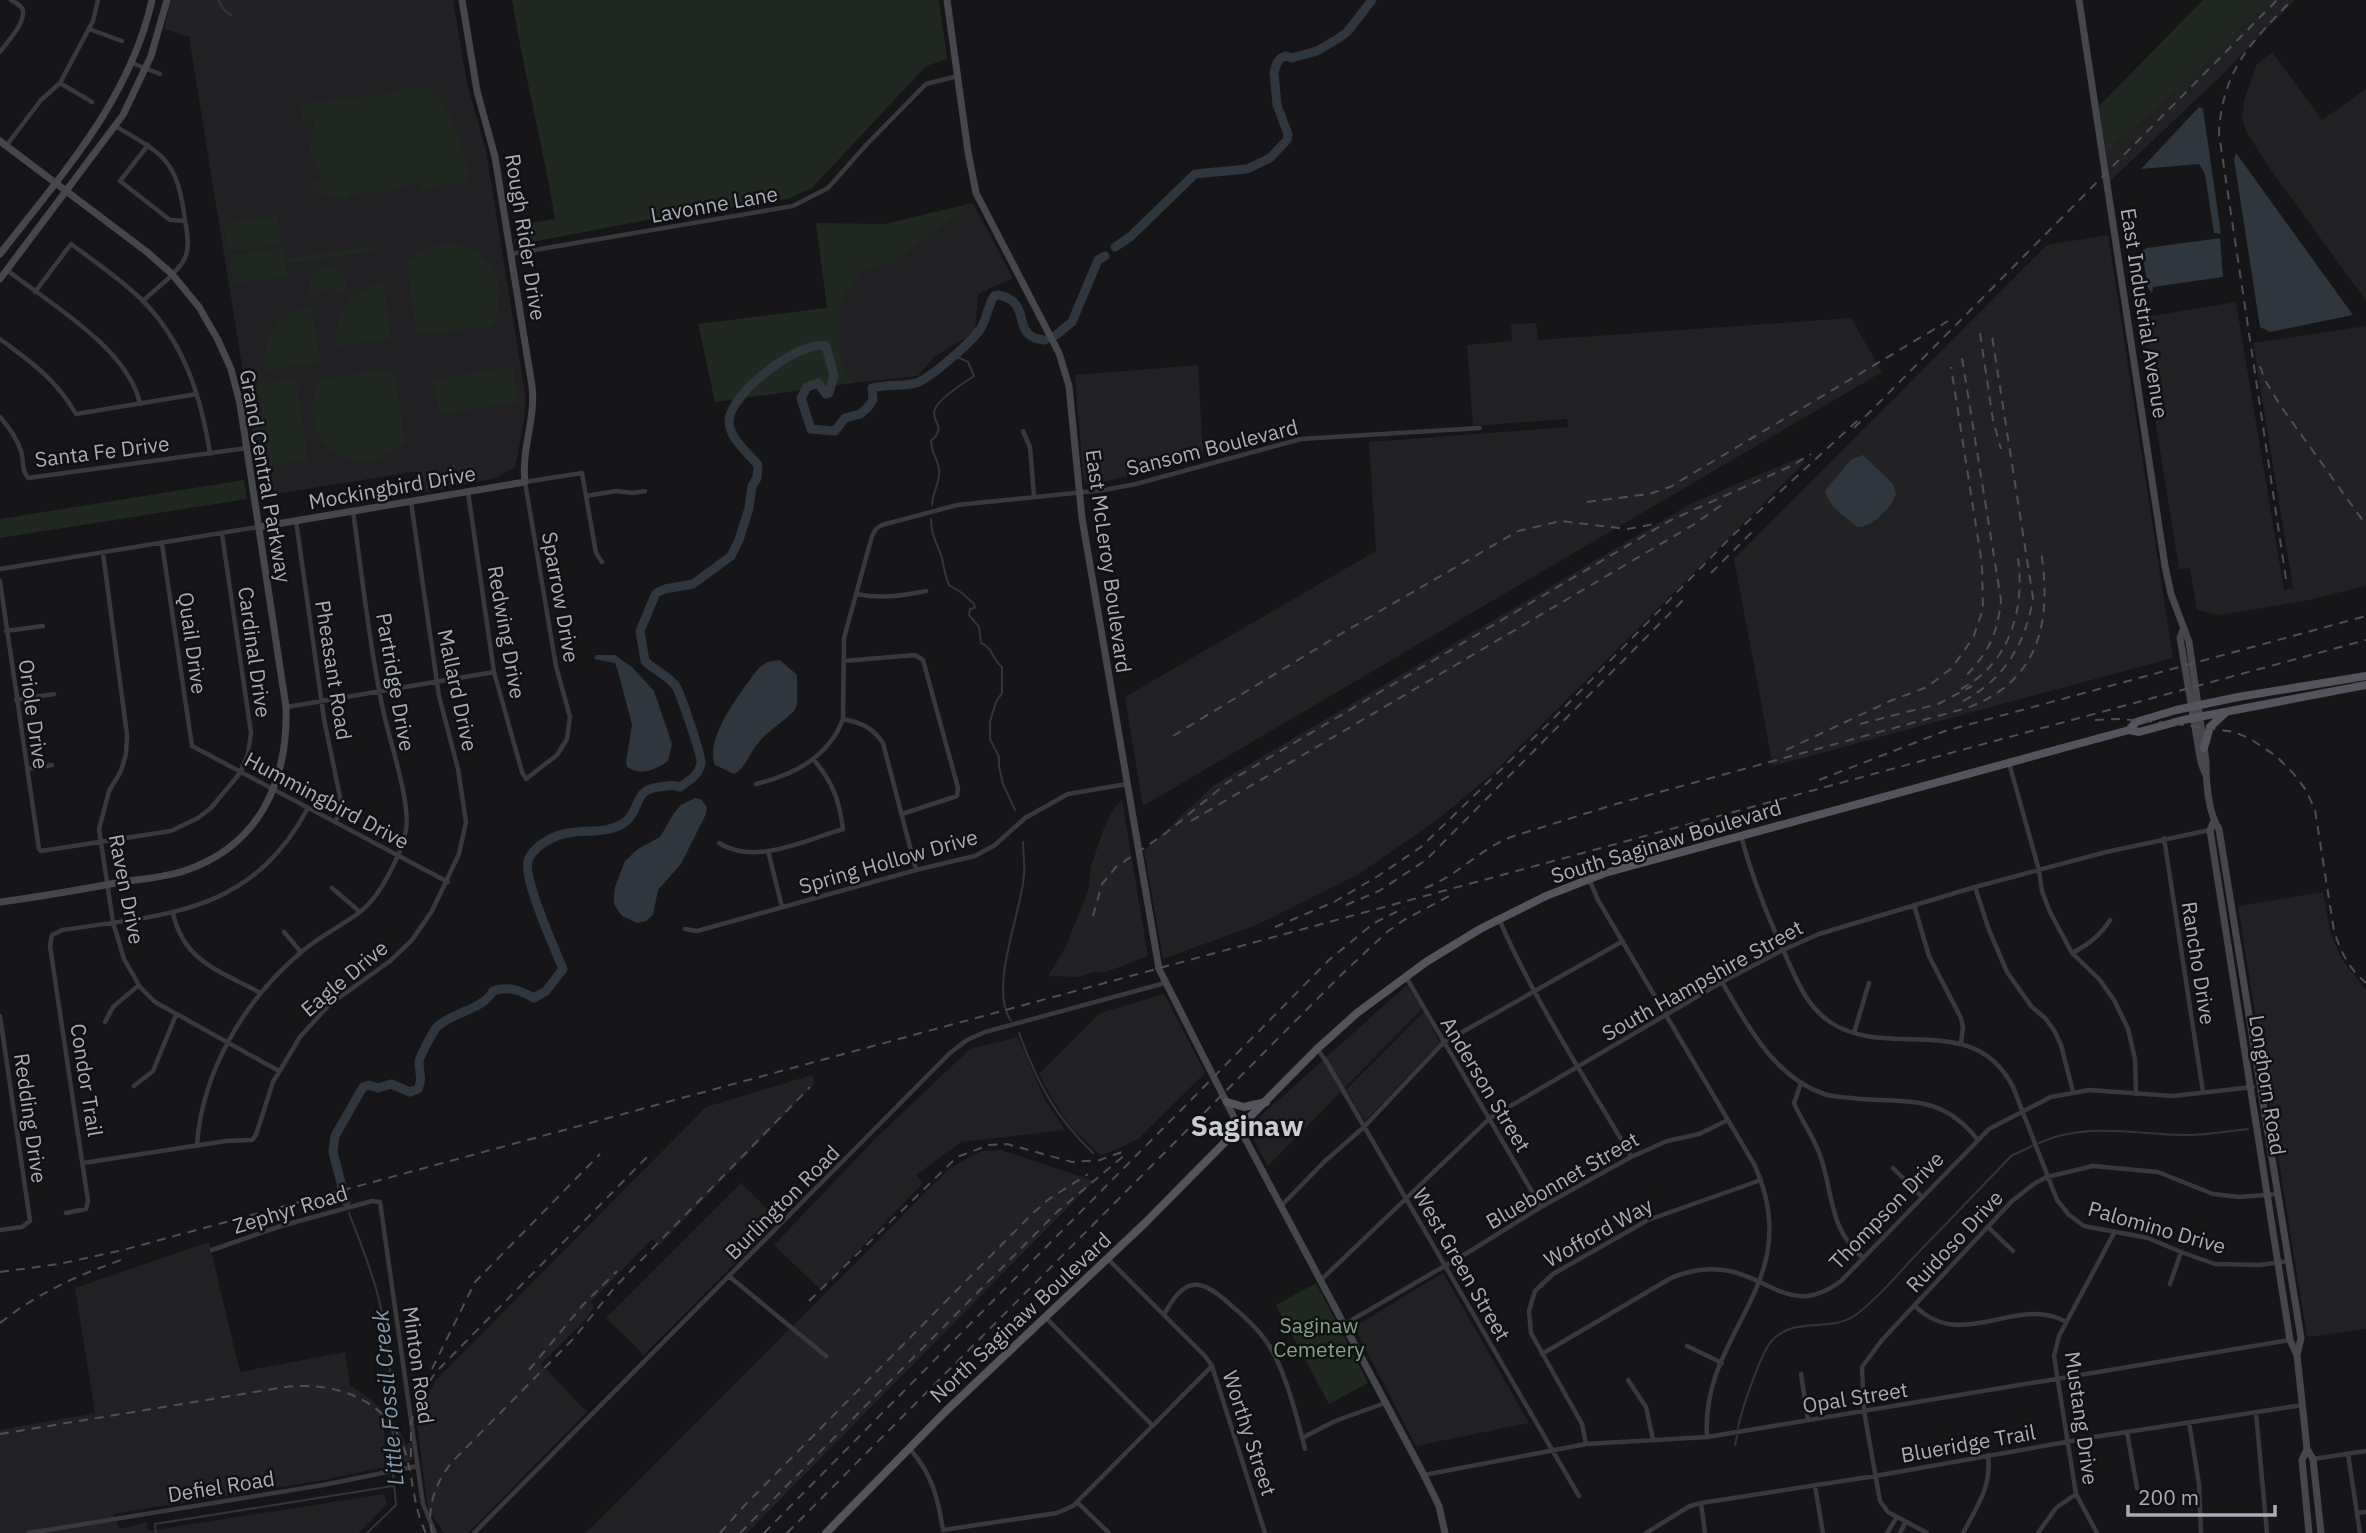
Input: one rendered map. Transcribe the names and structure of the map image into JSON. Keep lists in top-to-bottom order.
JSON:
{
  "streets": {
    "main road": [
      "Rough Rider Drive",
      "East Industrial Avenue",
      "Grand Central Parkway",
      "Mockingbird Drive",
      "East McLeroy Boulevard",
      "South Saginaw Boulevard",
      "Longhorn Road",
      "North Saginaw Boulevard"
    ],
    "street": [
      "Lavonne Lane",
      "Sansom Boulevard",
      "Santa Fe Drive",
      "Sparrow Drive",
      "Redwing Drive",
      "Quail Drive",
      "Cardinal Drive",
      "Pheasant Road",
      "Partridge Drive",
      "Mallard Drive",
      "Oriole Drive",
      "Hummingbird Drive",
      "Spring Hollow Drive",
      "Raven Drive",
      "Rancho Drive",
      "Eagle Drive",
      "South Hampshire Street",
      "Condor Trail",
      "Anderson Street",
      "Redding Drive",
      "Bluebonnet Street",
      "Burlington Road",
      "Zephyr Road",
      "Thompson Drive",
      "Palomino Drive",
      "Wofford Way",
      "Ruidoso Drive",
      "West Green Street",
      "Minton Road",
      "Opal Street",
      "Mustang Drive",
      "Worthy Street",
      "Blueridge Trail",
      "Defiel Road"
    ]
  },
  "crossings": [
    ["Lavonne Lane", "Rough Rider Drive"],
    ["Lavonne Lane", "East McLeroy Boulevard"],
    ["Rough Rider Drive", "Mockingbird Drive"],
    ["Rough Rider Drive", "Sparrow Drive"],
    ["East Industrial Avenue", "South Saginaw Boulevard"],
    ["East Industrial Avenue", "Longhorn Road"],
    ["Sansom Boulevard", "East McLeroy Boulevard"],
    ["Santa Fe Drive", "Grand Central Parkway"],
    ["Grand Central Parkway", "Mockingbird Drive"],
    ["Grand Central Parkway", "Hummingbird Drive"],
    ["Grand Central Parkway", "Raven Drive"],
    ["Mockingbird Drive", "Sparrow Drive"],
    ["Mockingbird Drive", "Redwing Drive"],
    ["Mockingbird Drive", "Quail Drive"],
    ["Mockingbird Drive", "Cardinal Drive"],
    ["Mockingbird Drive", "Pheasant Road"],
    ["Mockingbird Drive", "Partridge Drive"],
    ["Mockingbird Drive", "Mallard Drive"],
    ["Mockingbird Drive", "Raven Drive"],
    ["East McLeroy Boulevard", "South Saginaw Boulevard"],
    ["East McLeroy Boulevard", "Spring Hollow Drive"],
    ["East McLeroy Boulevard", "South Hampshire Street"],
    ["East McLeroy Boulevard", "Bluebonnet Street"],
    ["East McLeroy Boulevard", "Burlington Road"],
    ["East McLeroy Boulevard", "North Saginaw Boulevard"],
    ["East McLeroy Boulevard", "Opal Street"],
    ["Sparrow Drive", "Redwing Drive"],
    ["Quail Drive", "Hummingbird Drive"],
    ["Cardinal Drive", "Hummingbird Drive"],
    ["Pheasant Road", "Hummingbird Drive"],
    ["Partridge Drive", "Hummingbird Drive"],
    ["Partridge Drive", "Raven Drive"],
    ["Partridge Drive", "Eagle Drive"],
    ["Mallard Drive", "Hummingbird Drive"],
    ["Mallard Drive", "Eagle Drive"],
    ["Oriole Drive", "Raven Drive"],
    ["Hummingbird Drive", "Eagle Drive"],
    ["South Saginaw Boulevard", "Anderson Street"],
    ["South Saginaw Boulevard", "Longhorn Road"],
    ["South Saginaw Boulevard", "Palomino Drive"],
    ["South Saginaw Boulevard", "West Green Street"],
    ["South Saginaw Boulevard", "North Saginaw Boulevard"],
    ["Raven Drive", "Eagle Drive"],
    ["Raven Drive", "Condor Trail"],
    ["Rancho Drive", "South Hampshire Street"],
    ["Rancho Drive", "Thompson Drive"],
    ["South Hampshire Street", "Anderson Street"],
    ["South Hampshire Street", "Longhorn Road"],
    ["South Hampshire Street", "Palomino Drive"],
    ["South Hampshire Street", "West Green Street"],
    ["Anderson Street", "Bluebonnet Street"],
    ["Longhorn Road", "Thompson Drive"],
    ["Longhorn Road", "Palomino Drive"],
    ["Longhorn Road", "Ruidoso Drive"],
    ["Longhorn Road", "Opal Street"],
    ["Longhorn Road", "Blueridge Trail"],
    ["Bluebonnet Street", "West Green Street"],
    ["Zephyr Road", "Minton Road"],
    ["Thompson Drive", "Palomino Drive"],
    ["Thompson Drive", "Wofford Way"],
    ["Palomino Drive", "Ruidoso Drive"],
    ["Palomino Drive", "Mustang Drive"],
    ["Wofford Way", "Opal Street"],
    ["Ruidoso Drive", "Opal Street"],
    ["Ruidoso Drive", "Blueridge Trail"],
    ["West Green Street", "Opal Street"],
    ["North Saginaw Boulevard", "Worthy Street"],
    ["Minton Road", "Defiel Road"],
    ["Opal Street", "Mustang Drive"],
    ["Mustang Drive", "Blueridge Trail"]
  ],
  "districts": ["Saginaw"],
  "water": ["Little Fossil Creek"],
  "parks": ["Saginaw Cemetery"],
  "scale_bar": "200 m"
}
